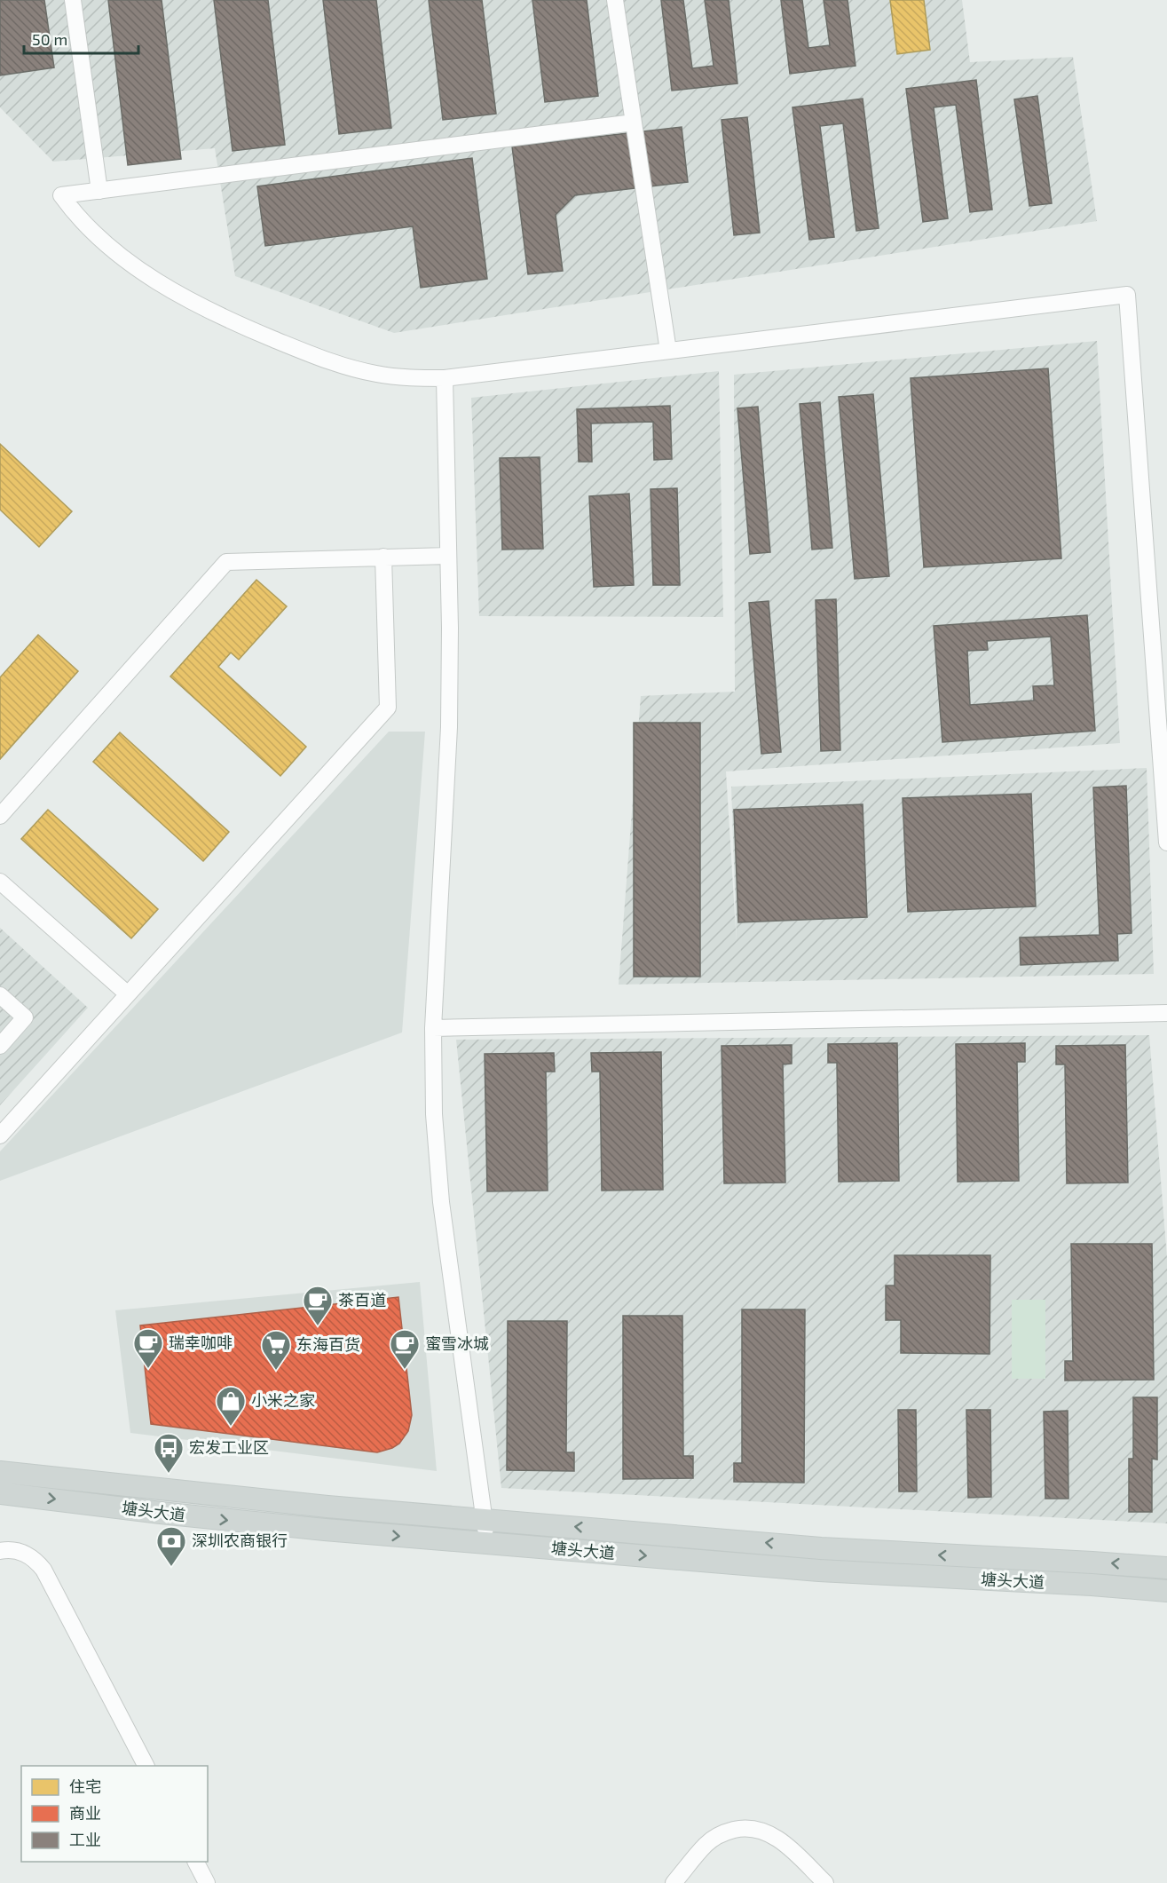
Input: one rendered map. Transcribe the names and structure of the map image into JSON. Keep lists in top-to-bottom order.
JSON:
{
  "streets": {
    "main road": ["塘头大道"]
  },
  "places": {
    "cafe": ["茶百道", "瑞幸咖啡", "蜜雪冰城"],
    "supermarket": ["东海百货"],
    "shop": ["小米之家"],
    "bus stop": ["宏发工业区"],
    "bank": ["深圳农商银行"]
  },
  "legend": ["住宅", "商业", "工业"],
  "scale_bar": "50 m"
}
